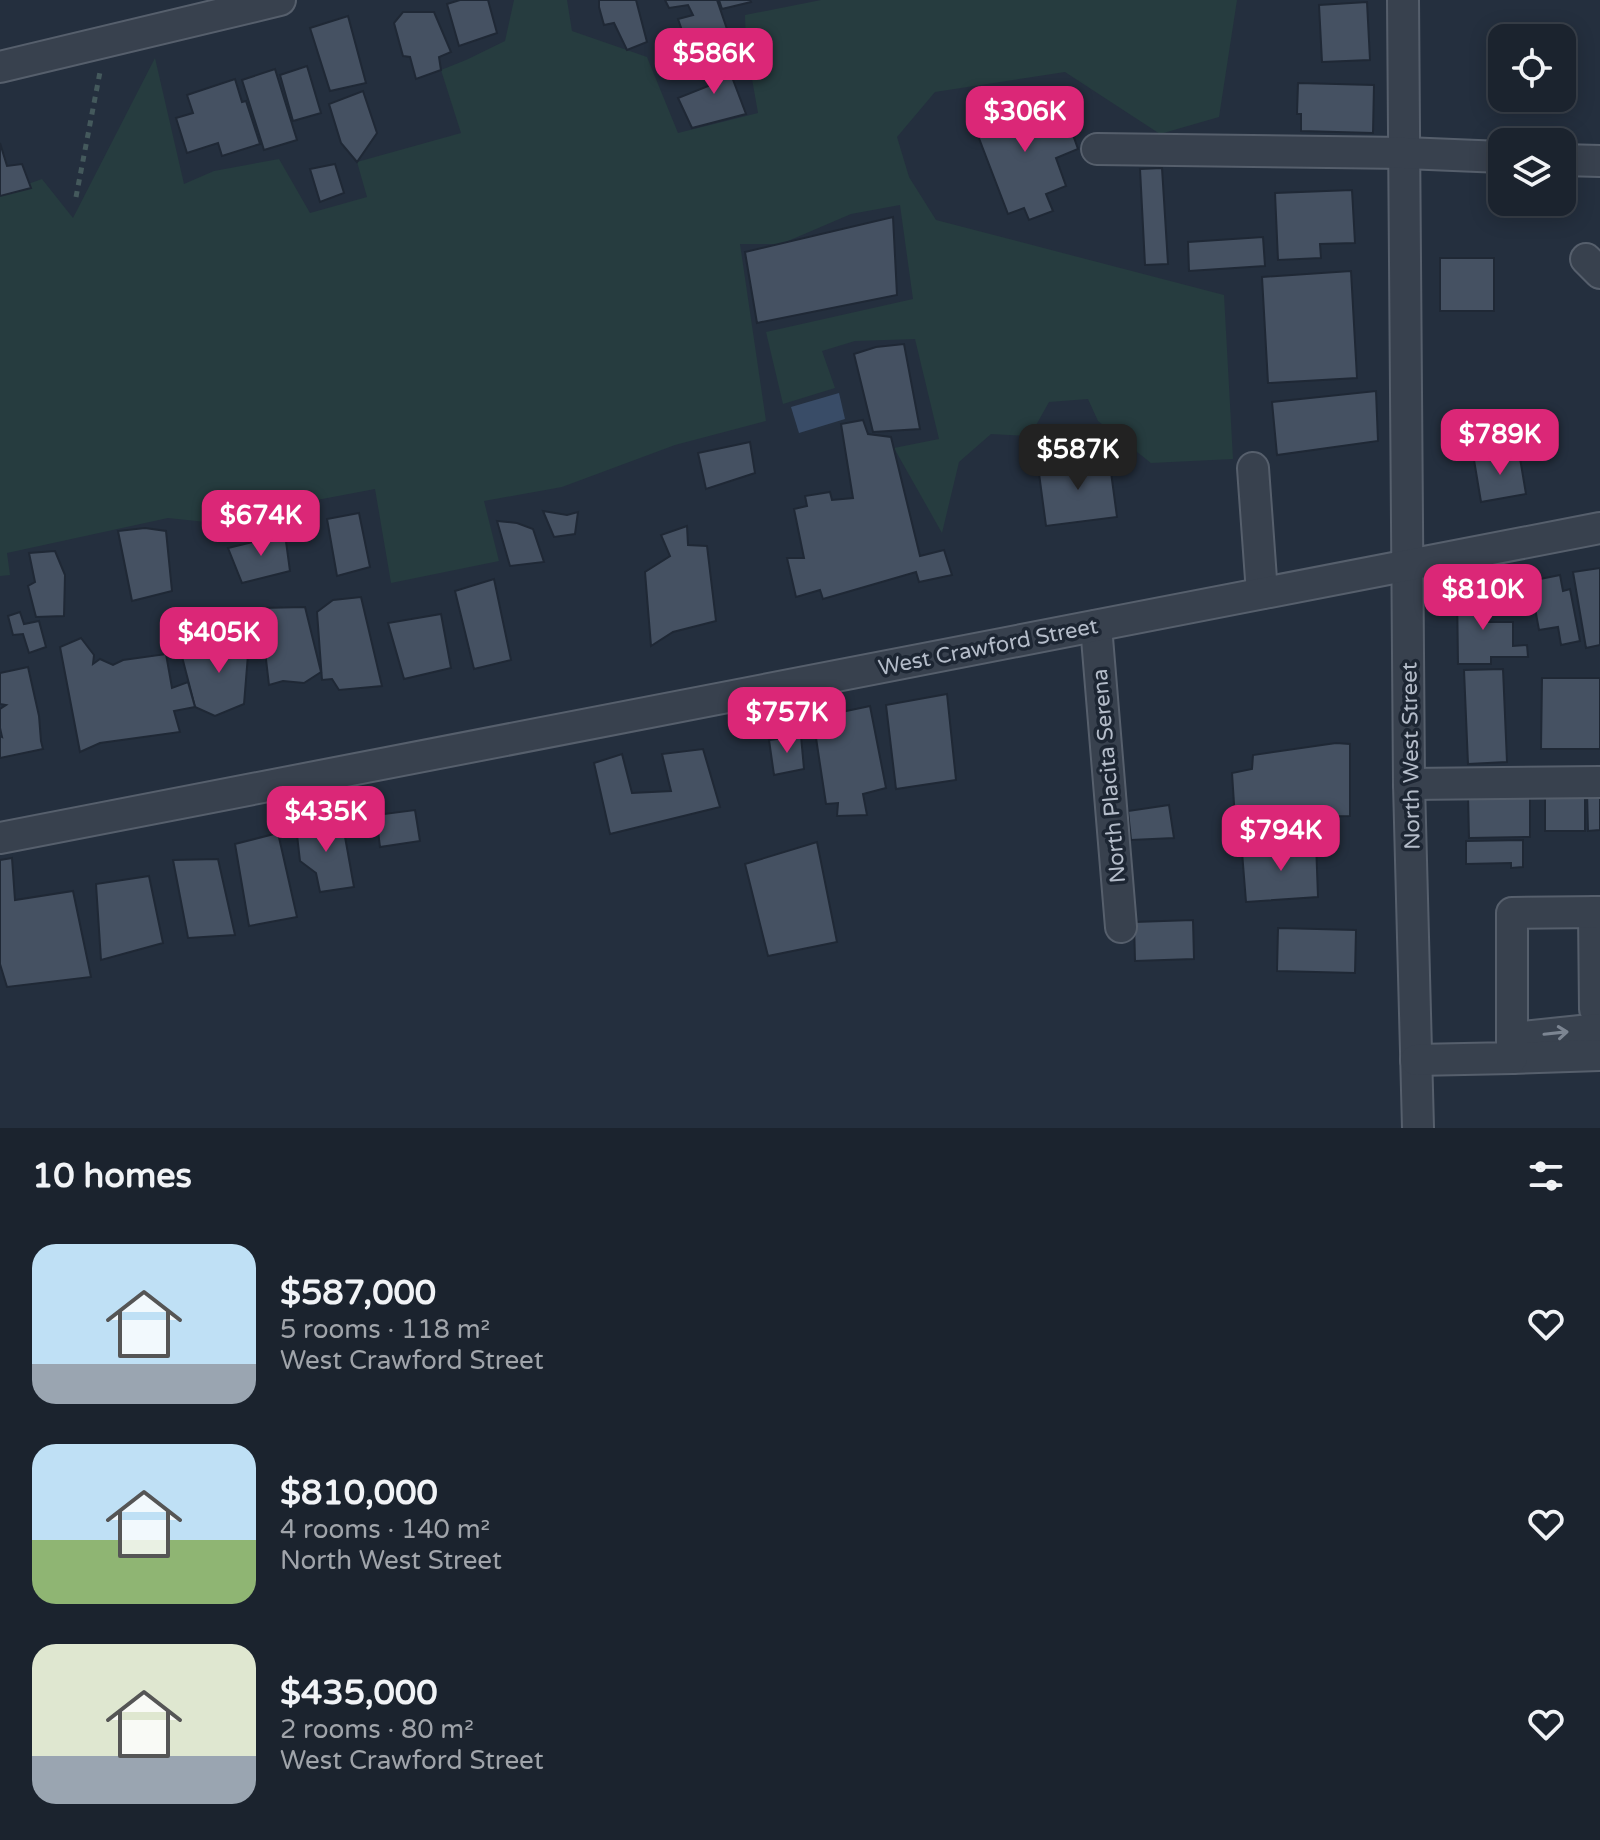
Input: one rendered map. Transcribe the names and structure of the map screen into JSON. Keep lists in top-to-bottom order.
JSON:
{
  "streets": {
    "street": ["West Crawford Street", "North West Street", "North Placita Serena"]
  },
  "crossings": [
    ["West Crawford Street", "North West Street"],
    ["West Crawford Street", "North Placita Serena"]
  ],
  "page": {
    "price": [
      "$586K",
      "$306K",
      "$789K",
      "$587K",
      "$674K",
      "$810K",
      "$405K",
      "$757K",
      "$435K",
      "$794K"
    ],
    "heading": "10 homes",
    "list": [
      {
        "name": "$587,000",
        "note": "5 rooms · 118 m² · West Crawford Street"
      },
      {
        "name": "$810,000",
        "note": "4 rooms · 140 m² · North West Street"
      },
      {
        "name": "$435,000",
        "note": "2 rooms · 80 m² · West Crawford Street"
      }
    ]
  }
}
